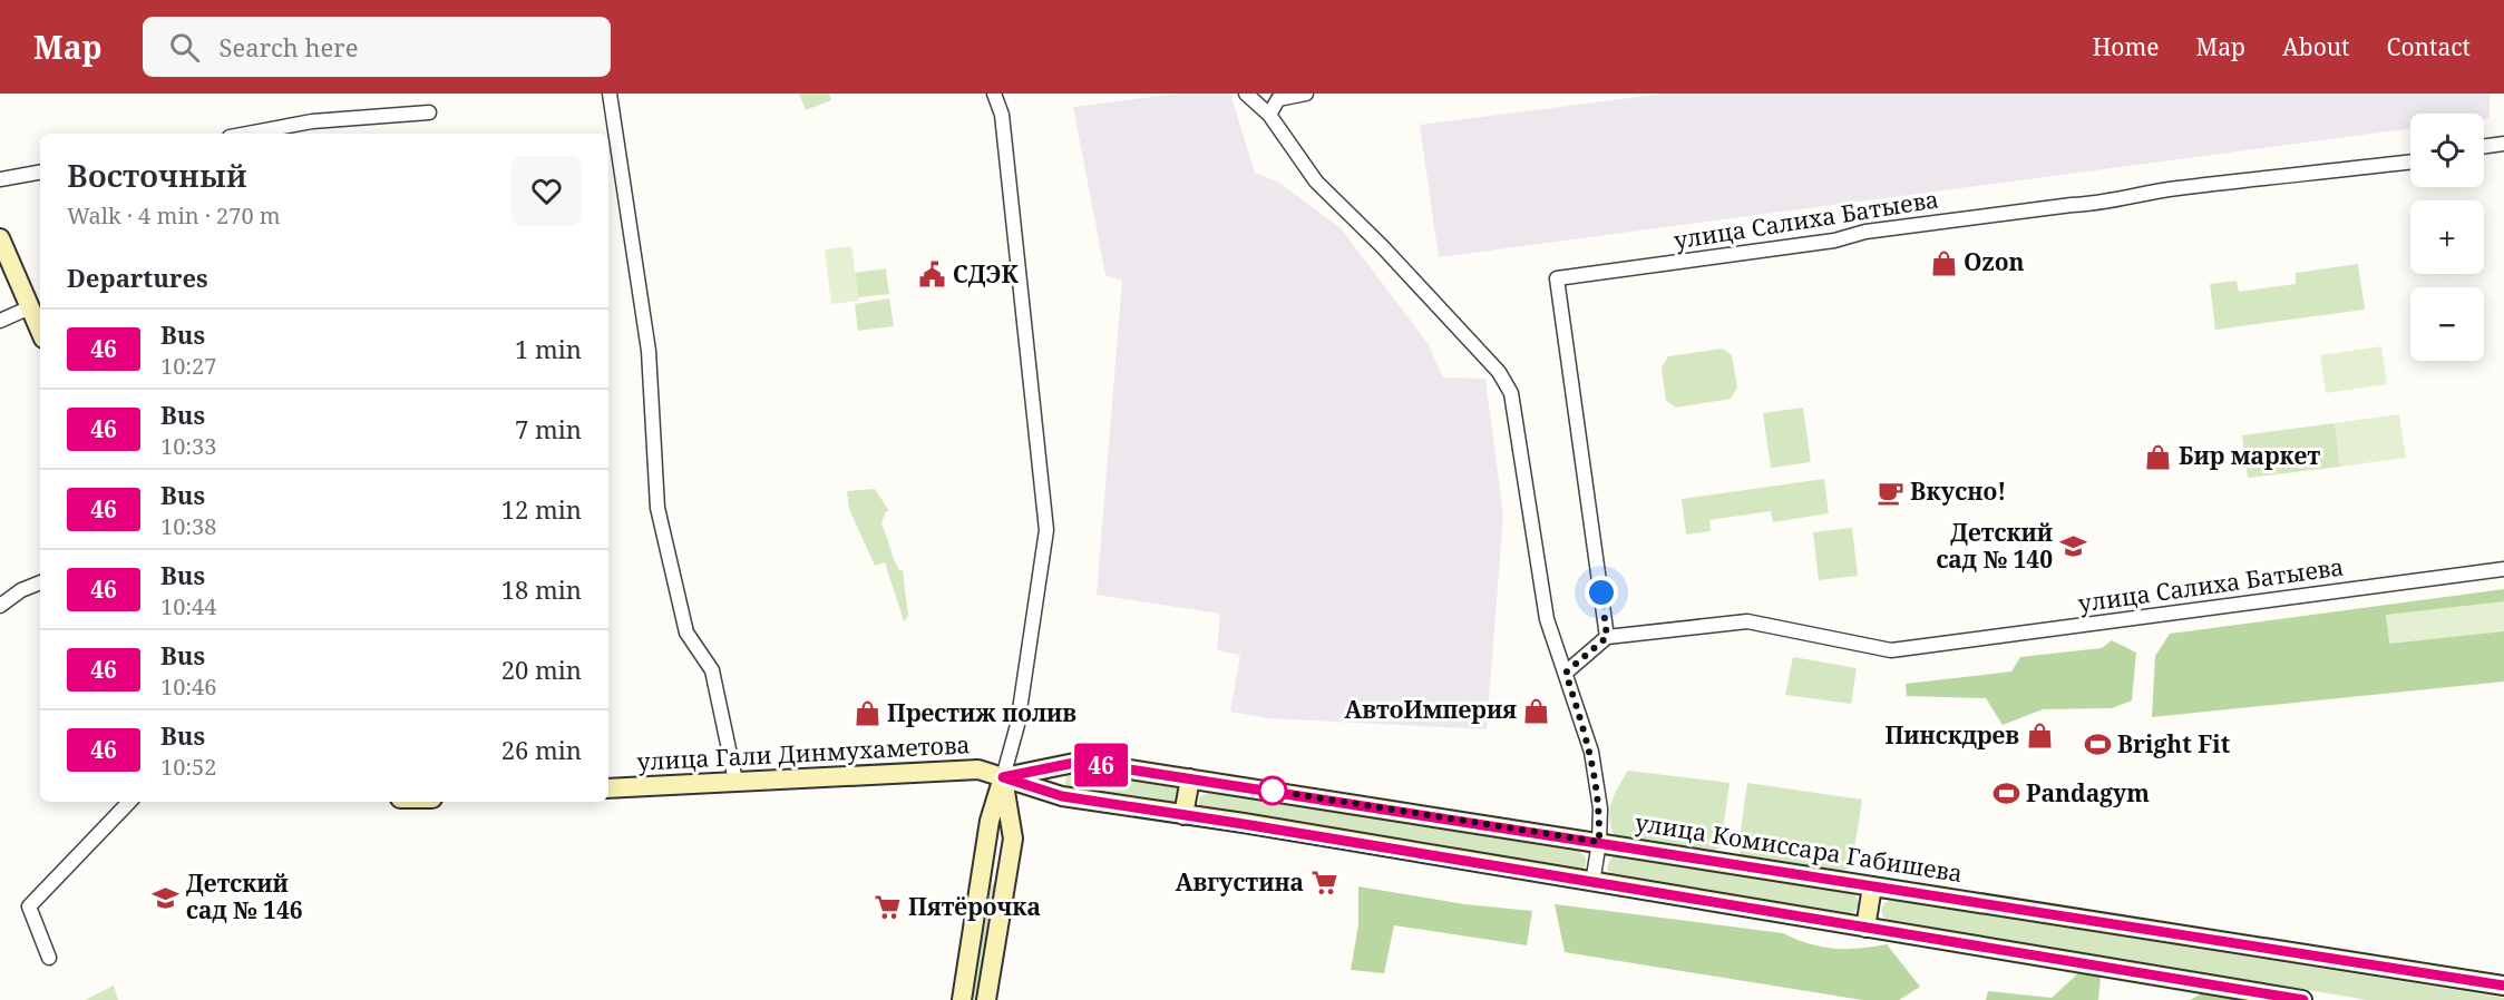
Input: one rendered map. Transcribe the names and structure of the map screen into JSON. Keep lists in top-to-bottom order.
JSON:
{
  "streets": {
    "street": ["улица Салиха Батыева", "улица Гали Динмухаметова", "улица Комиссара Габишева"]
  },
  "crossings": [
    ["улица Гали Динмухаметова", "улица Комиссара Габишева"]
  ],
  "places": {
    "shop": [
      "Ozon",
      "Бир маркет",
      "АвтоИмперия",
      "Престиж полив",
      "Пинскдрев"
    ],
    "public building": ["СДЭК"],
    "cafe": ["Вкусно!"],
    "school or university": ["Детский сад № 140", "Детский сад № 146"],
    "sports": ["Bright Fit", "Pandagym"],
    "supermarket": ["Августина", "Пятёрочка"]
  },
  "lines": ["bus line 46"],
  "page": {
    "header": "Map",
    "search": "Search here",
    "nav": [
      "Home",
      "Map",
      "About",
      "Contact"
    ],
    "on_map": "46",
    "map_buttons": ["+", "−"],
    "heading": [
      ["Восточный", "Walk · 4 min · 270 m"],
      "Departures"
    ],
    "list": [
      {
        "mark": "46",
        "name": "Bus",
        "note": "10:27",
        "value": "1 min"
      },
      {
        "mark": "46",
        "name": "Bus",
        "note": "10:33",
        "value": "7 min"
      },
      {
        "mark": "46",
        "name": "Bus",
        "note": "10:38",
        "value": "12 min"
      },
      {
        "mark": "46",
        "name": "Bus",
        "note": "10:44",
        "value": "18 min"
      },
      {
        "mark": "46",
        "name": "Bus",
        "note": "10:46",
        "value": "20 min"
      },
      {
        "mark": "46",
        "name": "Bus",
        "note": "10:52",
        "value": "26 min"
      }
    ]
  }
}
